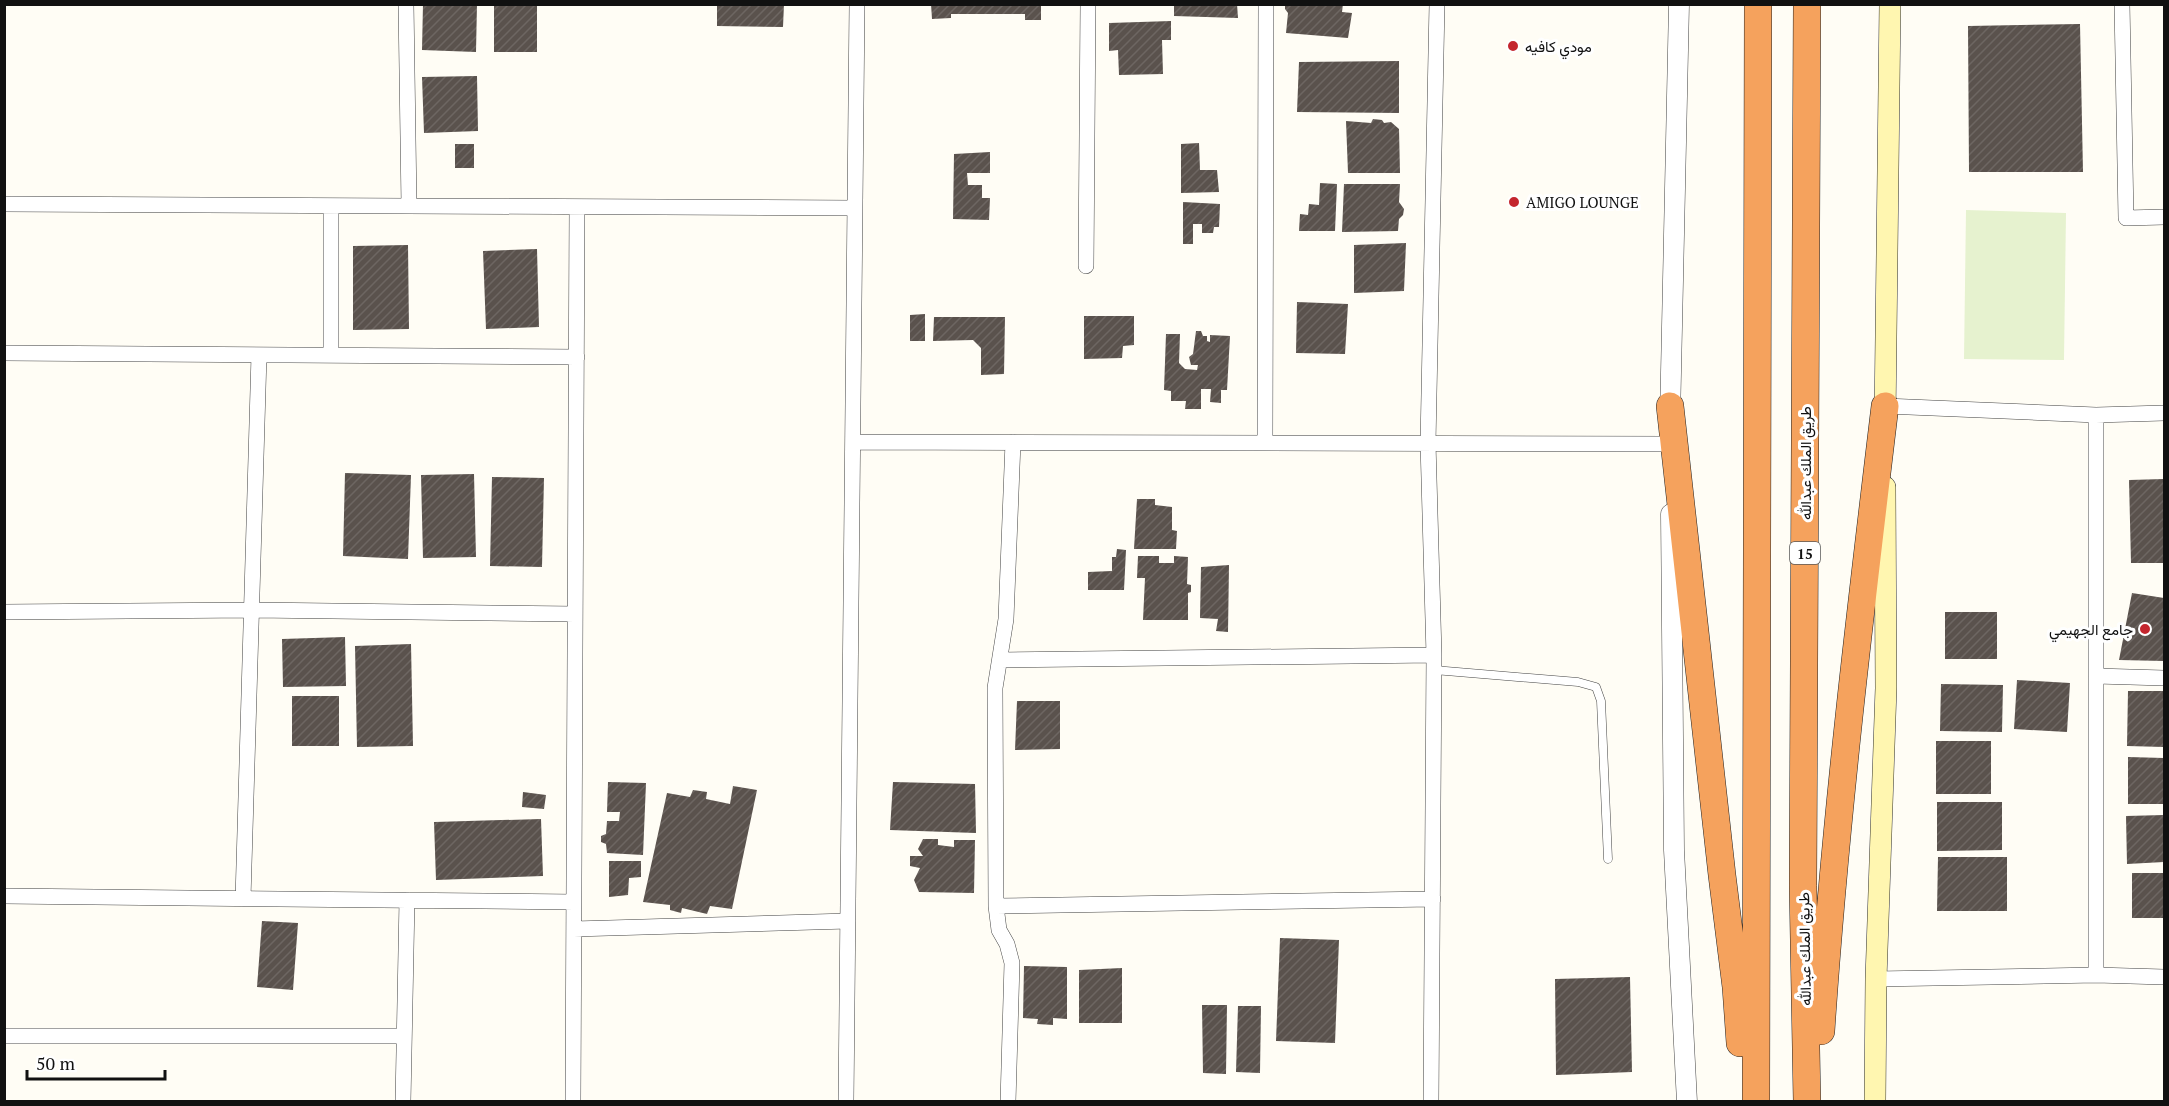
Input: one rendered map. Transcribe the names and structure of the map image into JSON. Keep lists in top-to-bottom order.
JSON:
{
  "streets": {
    "highway": ["طريق الملك عبدالله", "15"]
  },
  "places": ["مودي كافيه", "AMIGO LOUNGE", "جامع الجهيمي"],
  "scale_bar": "50 m"
}
